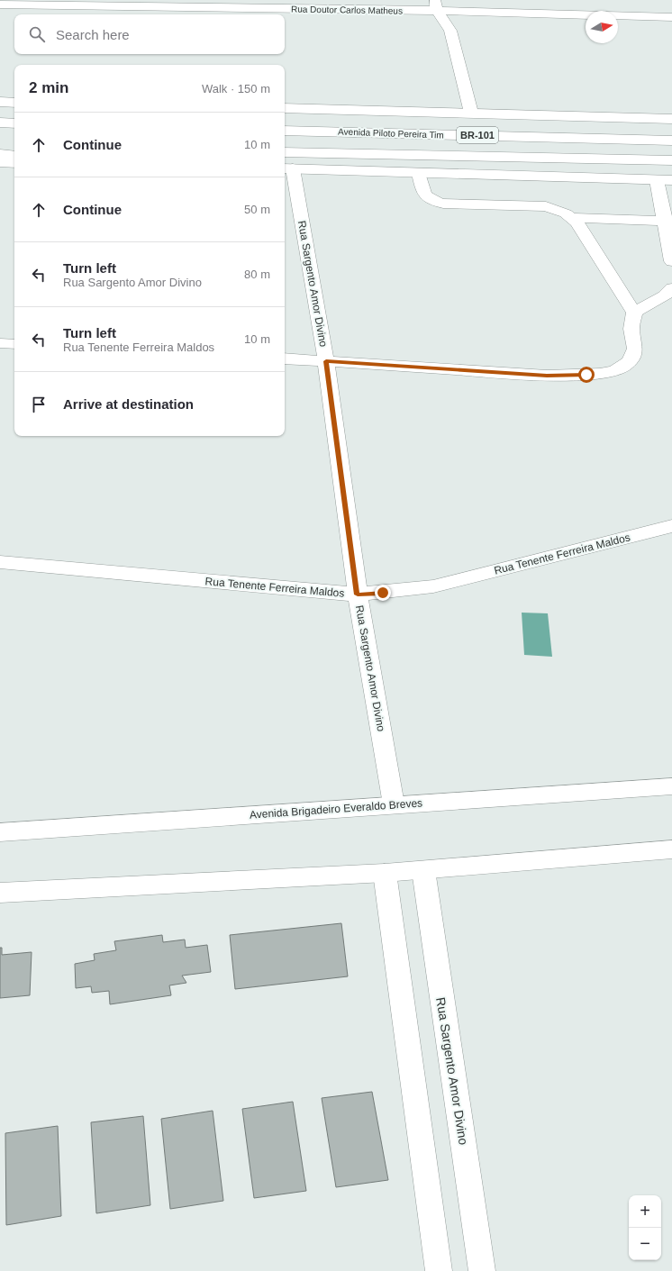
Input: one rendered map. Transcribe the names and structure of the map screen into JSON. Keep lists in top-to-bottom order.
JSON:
{
  "streets": {
    "main road": [
      "Rua Doutor Carlos Matheus",
      "Avenida Piloto Pereira Tim",
      "BR-101",
      "Rua Sargento Amor Divino",
      "Rua Tenente Ferreira Maldos",
      "Avenida Brigadeiro Everaldo Breves"
    ]
  },
  "crossings": [
    ["Rua Sargento Amor Divino", "Rua Tenente Ferreira Maldos"],
    ["Rua Sargento Amor Divino", "Avenida Brigadeiro Everaldo Breves"]
  ],
  "north": "right",
  "page": {
    "search": "Search here",
    "heading": ["2 min", "Walk · 150 m"],
    "list": [
      ["Continue", "10 m"],
      ["Continue", "50 m"],
      ["Turn left", "Rua Sargento Amor Divino", "80 m"],
      ["Turn left", "Rua Tenente Ferreira Maldos", "10 m"],
      "Arrive at destination"
    ],
    "map_buttons": ["+", "−"]
  }
}
